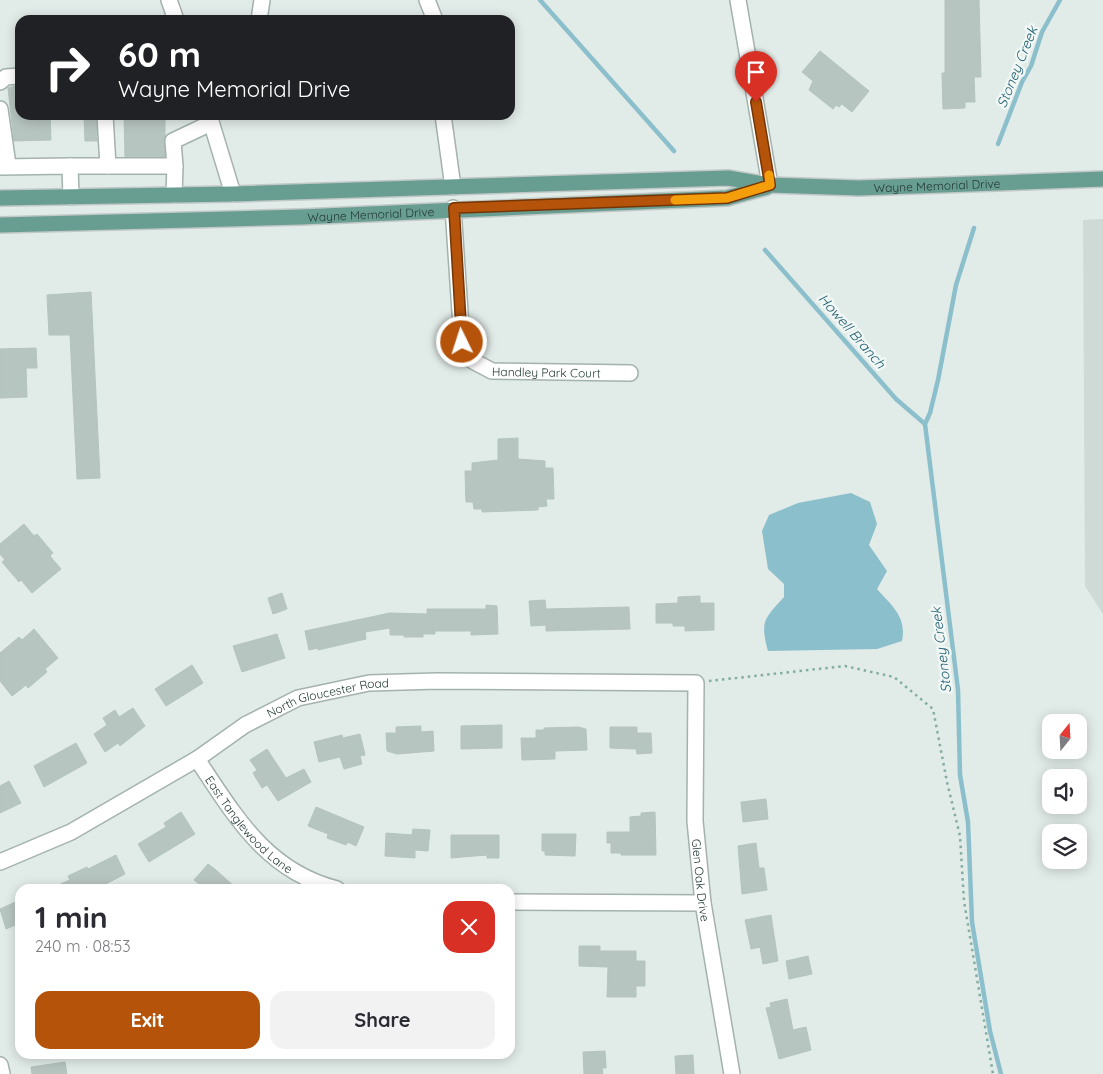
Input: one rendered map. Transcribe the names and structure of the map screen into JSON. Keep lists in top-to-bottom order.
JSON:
{
  "streets": {
    "main road": ["Wayne Memorial Drive"],
    "street": [
      "Handley Park Court",
      "North Gloucester Road",
      "East Tanglewood Lane",
      "Glen Oak Drive"
    ]
  },
  "crossings": [
    ["Wayne Memorial Drive", "Handley Park Court"],
    ["North Gloucester Road", "East Tanglewood Lane"],
    ["North Gloucester Road", "Glen Oak Drive"]
  ],
  "water": ["Stoney Creek", "Howell Branch"],
  "north": "top",
  "page": {
    "turn": ["60 m", "Wayne Memorial Drive"],
    "heading": ["1 min", "240 m · 08:53"],
    "buttons": ["Exit", "Share"]
  }
}
